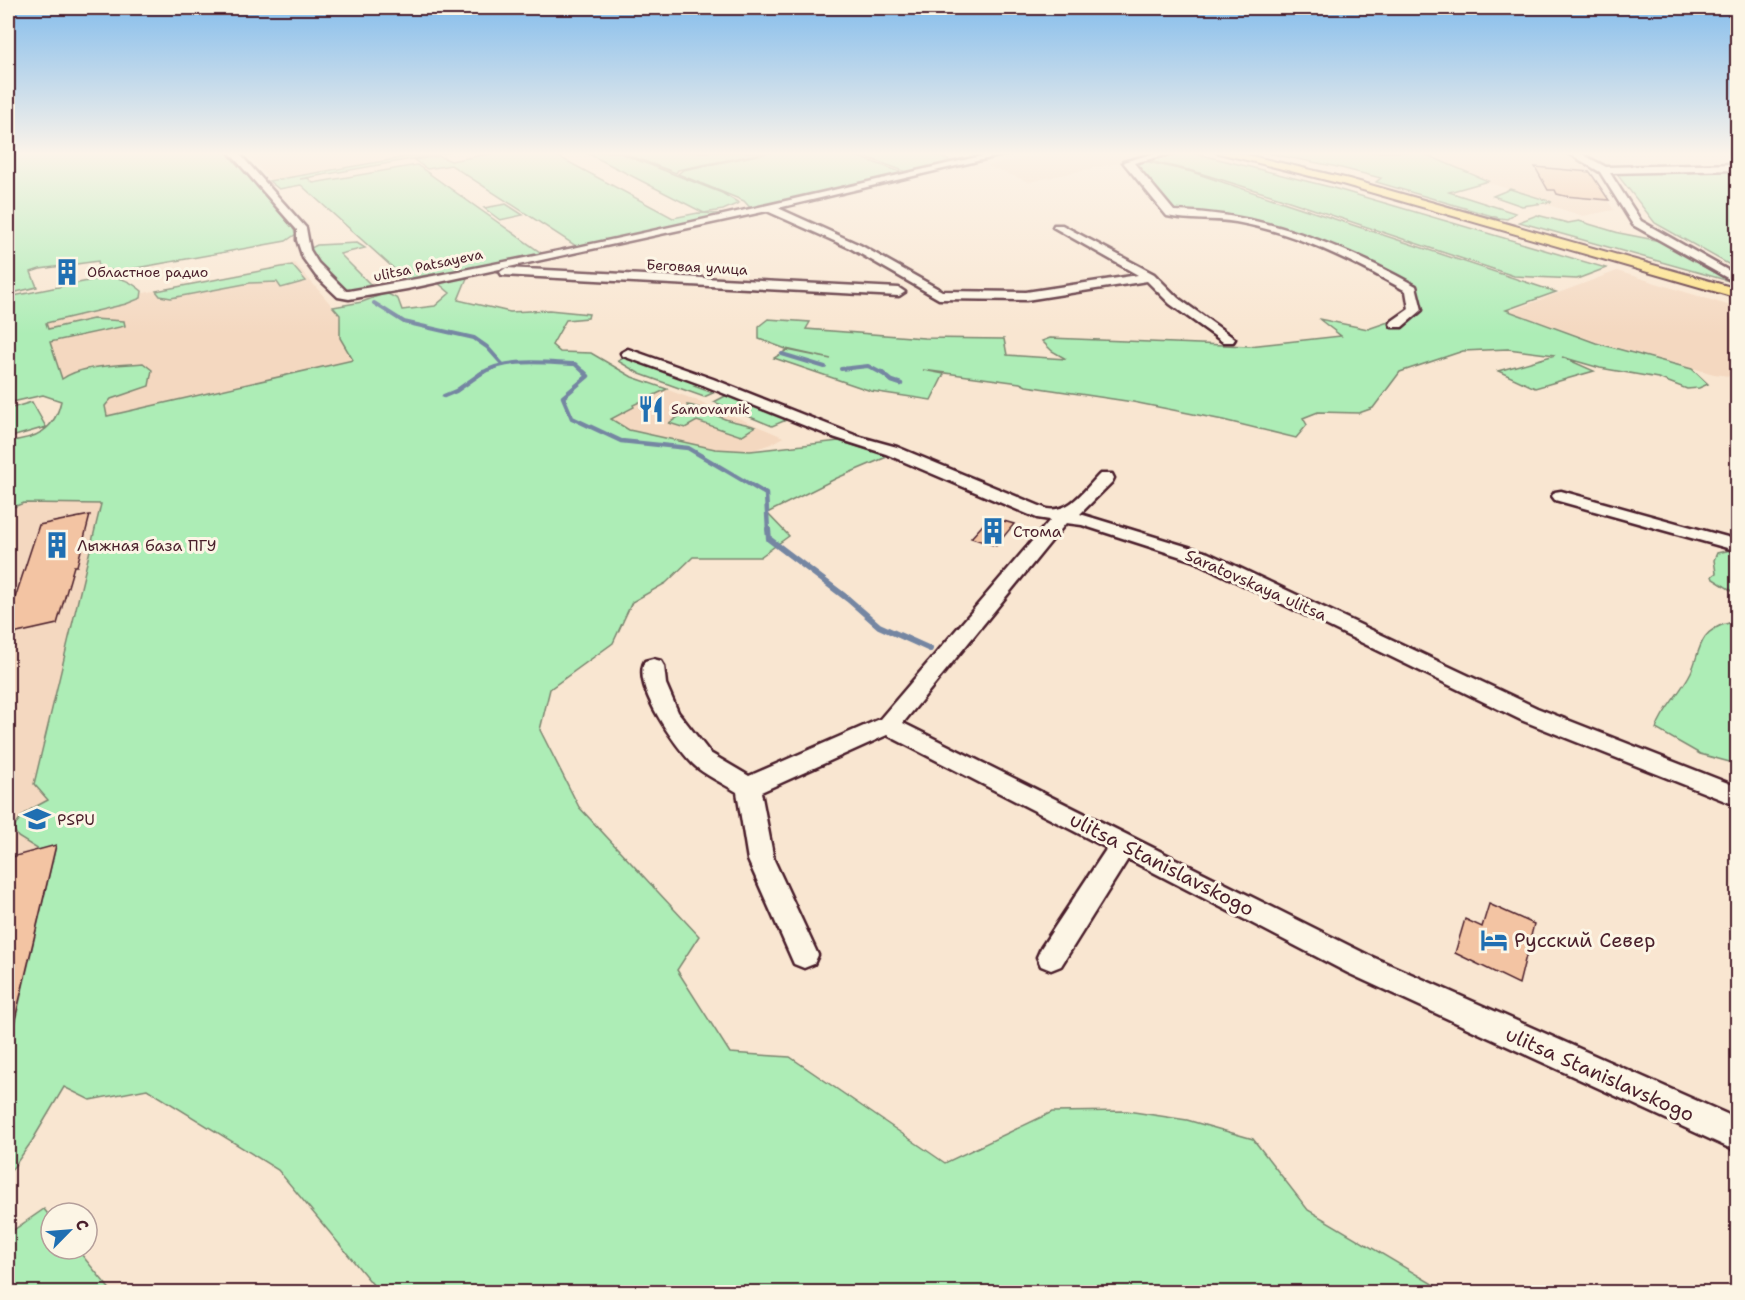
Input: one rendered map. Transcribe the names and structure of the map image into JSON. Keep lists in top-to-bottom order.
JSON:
{
  "streets": {
    "street": [
      "ulitsa Patsayeva",
      "Беговая улица",
      "Saratovskaya ulitsa",
      "ulitsa Stanislavskogo"
    ]
  },
  "crossings": [
    ["ulitsa Patsayeva", "Беговая улица"]
  ],
  "places": {
    "building": ["Областное радио", "Стома", "Лыжная база ПГУ"],
    "restaurant": ["Samovarnik"],
    "school or university": ["PSPU"],
    "hotel": ["Русский Север"]
  },
  "north": "top right"
}
